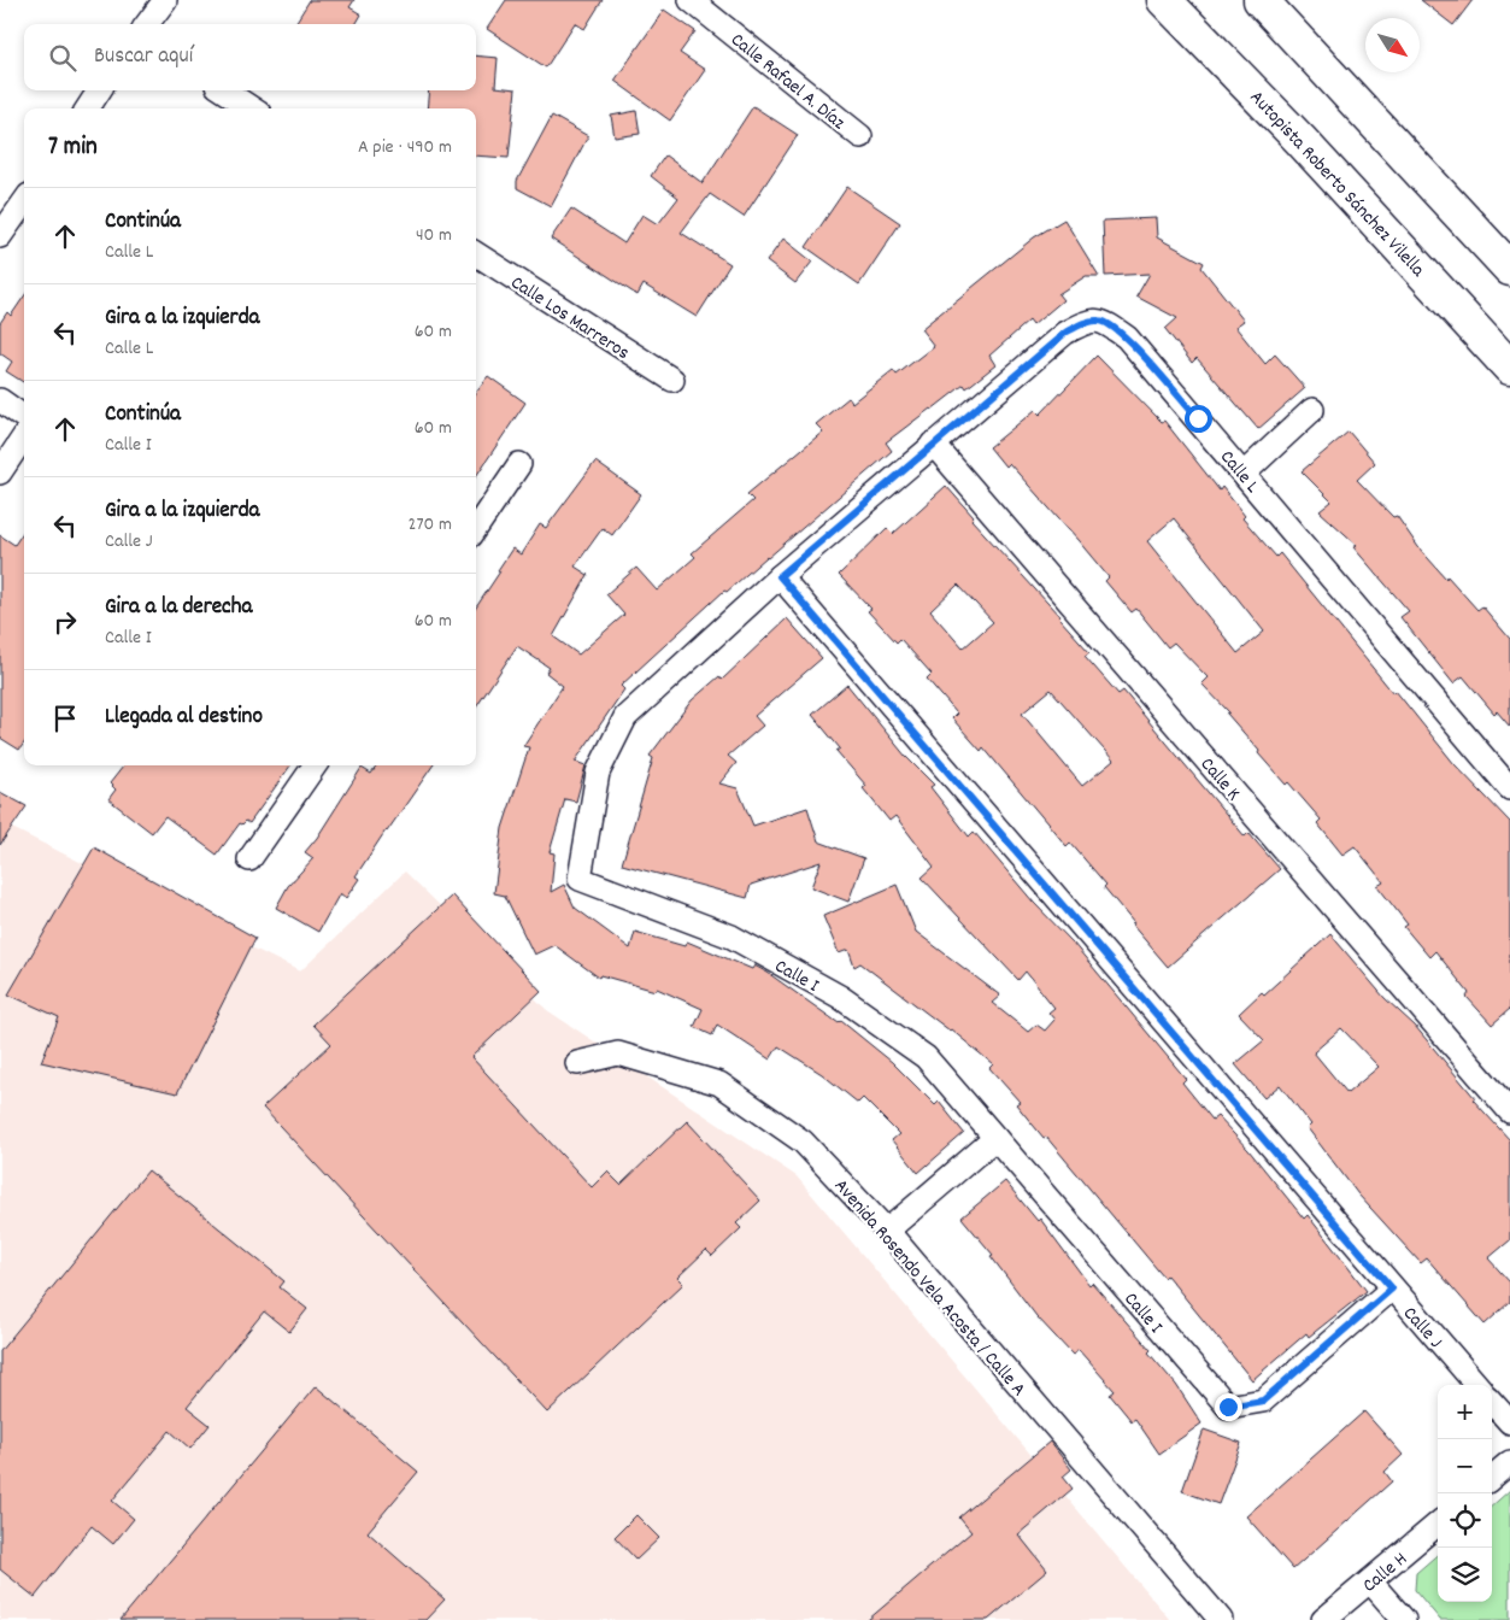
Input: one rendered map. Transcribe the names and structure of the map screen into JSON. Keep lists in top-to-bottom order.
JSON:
{
  "streets": {
    "highway": ["Autopista Roberto Sánchez Vilella"],
    "street": [
      "Calle Rafael A. Díaz",
      "Calle Los Marreros",
      "Calle L",
      "Calle K",
      "Calle I",
      "Avenida Rosendo Vela Acosta / Calle A",
      "Calle J",
      "Calle H"
    ]
  },
  "crossings": [
    ["Calle L", "Calle K"],
    ["Calle L", "Calle I"],
    ["Calle K", "Calle I"],
    ["Calle I", "Calle J"]
  ],
  "north": "bottom right",
  "page": {
    "search": "Buscar aquí",
    "heading": ["7 min", "A pie · 490 m"],
    "list": [
      ["Continúa", "Calle L", "40 m"],
      ["Gira a la izquierda", "Calle L", "60 m"],
      ["Continúa", "Calle I", "60 m"],
      ["Gira a la izquierda", "Calle J", "270 m"],
      ["Gira a la derecha", "Calle I", "60 m"],
      "Llegada al destino"
    ],
    "map_buttons": ["+", "−"]
  }
}
